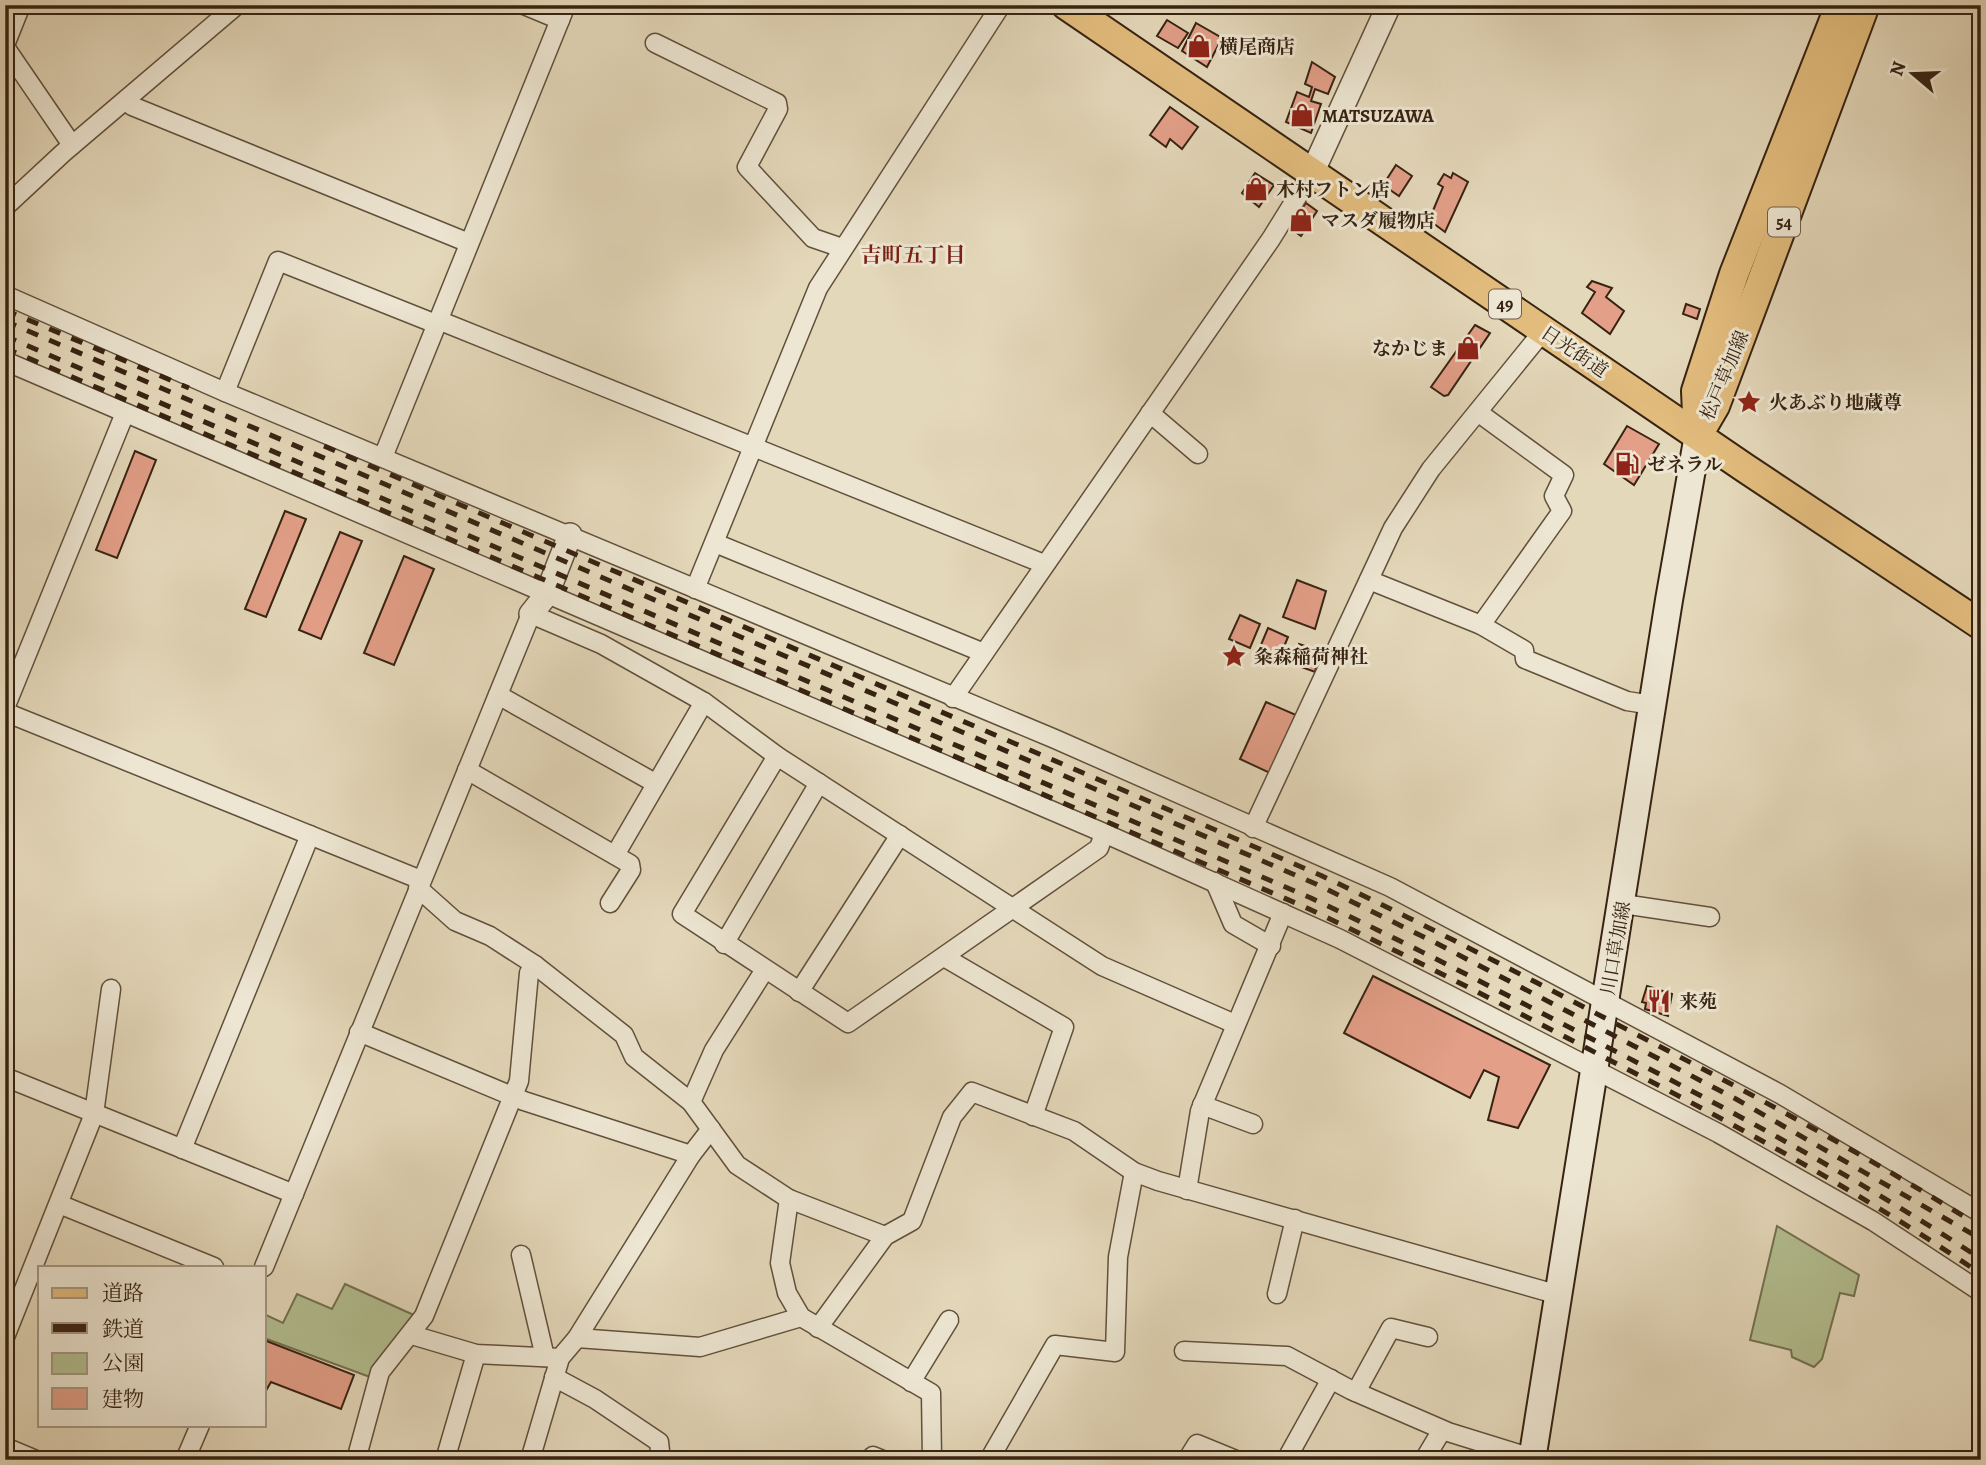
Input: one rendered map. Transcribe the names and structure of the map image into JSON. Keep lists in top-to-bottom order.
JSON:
{
  "streets": {
    "main road": [
      "54",
      "49",
      "日光街道",
      "松戸草加線",
      "川口草加線"
    ]
  },
  "crossings": [
    ["日光街道", "松戸草加線"],
    ["日光街道", "川口草加線"],
    ["松戸草加線", "川口草加線"]
  ],
  "districts": ["吉町五丁目"],
  "places": {
    "shop": [
      "横尾商店",
      "MATSUZAWA",
      "木村フトン店",
      "マスダ履物店",
      "なかじま"
    ],
    "place": ["火あぶり地蔵尊", "粂森稲荷神社"],
    "fuel station": ["ゼネラル"],
    "restaurant": ["来苑"]
  },
  "legend": [
    "道路",
    "鉄道",
    "公園",
    "建物"
  ],
  "north": "left"
}
